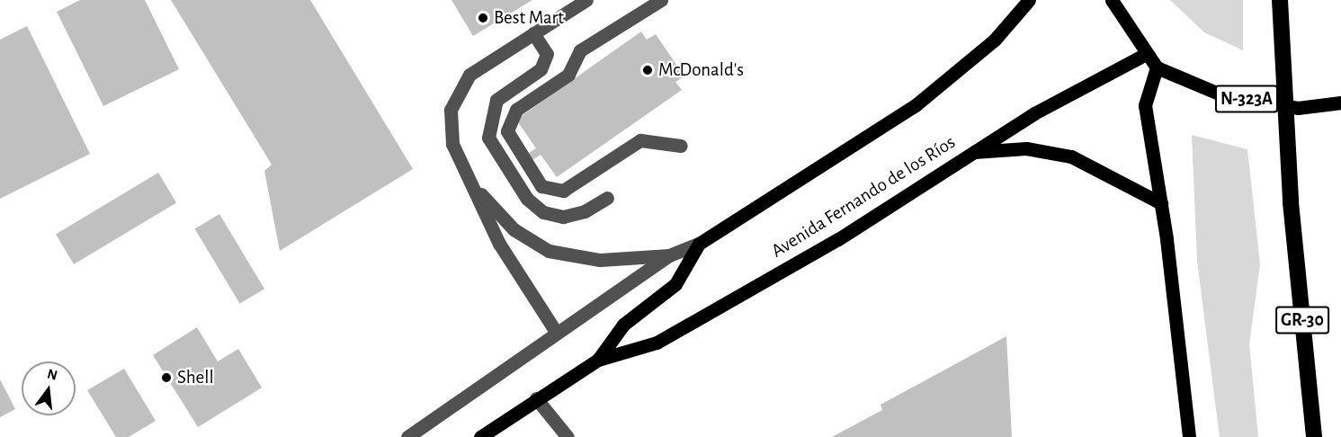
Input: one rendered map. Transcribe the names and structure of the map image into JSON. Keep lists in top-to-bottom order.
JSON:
{
  "streets": {
    "highway": ["GR-30"],
    "main road": ["N-323A", "Avenida Fernando de los Ríos"]
  },
  "crossings": [
    ["N-323A", "Avenida Fernando de los Ríos"]
  ],
  "places": ["Best Mart", "McDonald's", "Shell"],
  "north": "top"
}
